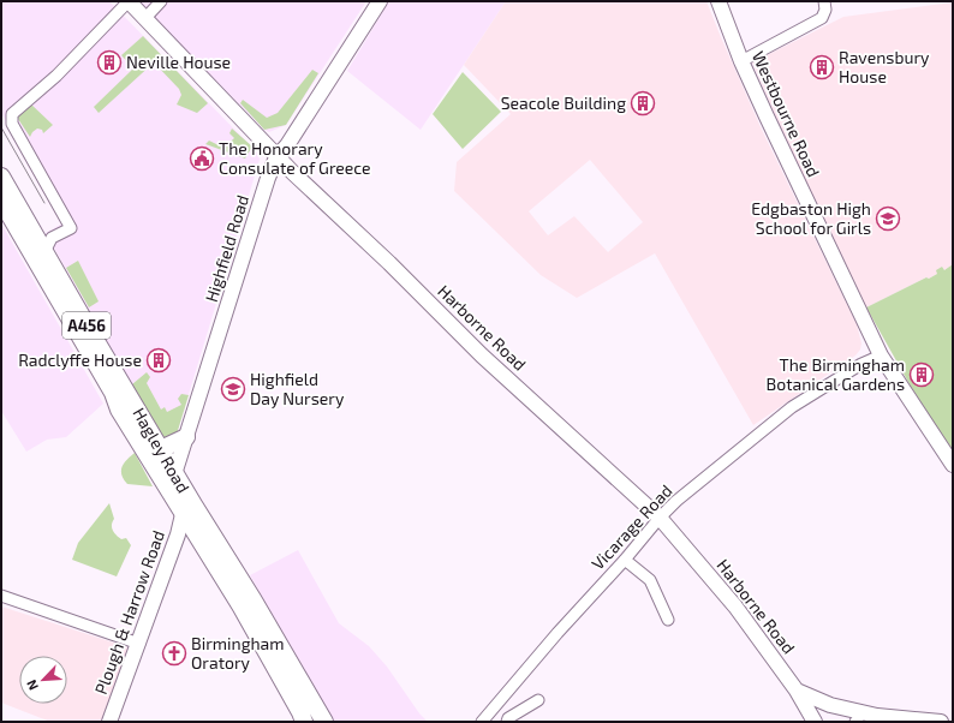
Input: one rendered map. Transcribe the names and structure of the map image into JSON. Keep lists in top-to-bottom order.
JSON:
{
  "streets": {
    "highway": ["A456", "Hagley Road"],
    "main road": [
      "Westbourne Road",
      "Highfield Road",
      "Harborne Road",
      "Plough & Harrow Road"
    ],
    "street": ["Vicarage Road"]
  },
  "crossings": [
    ["Westbourne Road", "Vicarage Road"],
    ["Highfield Road", "Harborne Road"],
    ["Highfield Road", "Hagley Road"],
    ["Harborne Road", "Vicarage Road"],
    ["Hagley Road", "Plough & Harrow Road"]
  ],
  "places": {
    "building": [
      "Neville House",
      "Ravensbury House",
      "Seacole Building",
      "Radclyffe House",
      "The Birmingham Botanical Gardens"
    ],
    "public building": ["The Honorary Consulate of Greece"],
    "school or university": ["Edgbaston High School for Girls", "Highfield Day Nursery"],
    "church": ["Birmingham Oratory"]
  },
  "north": "bottom left"
}
